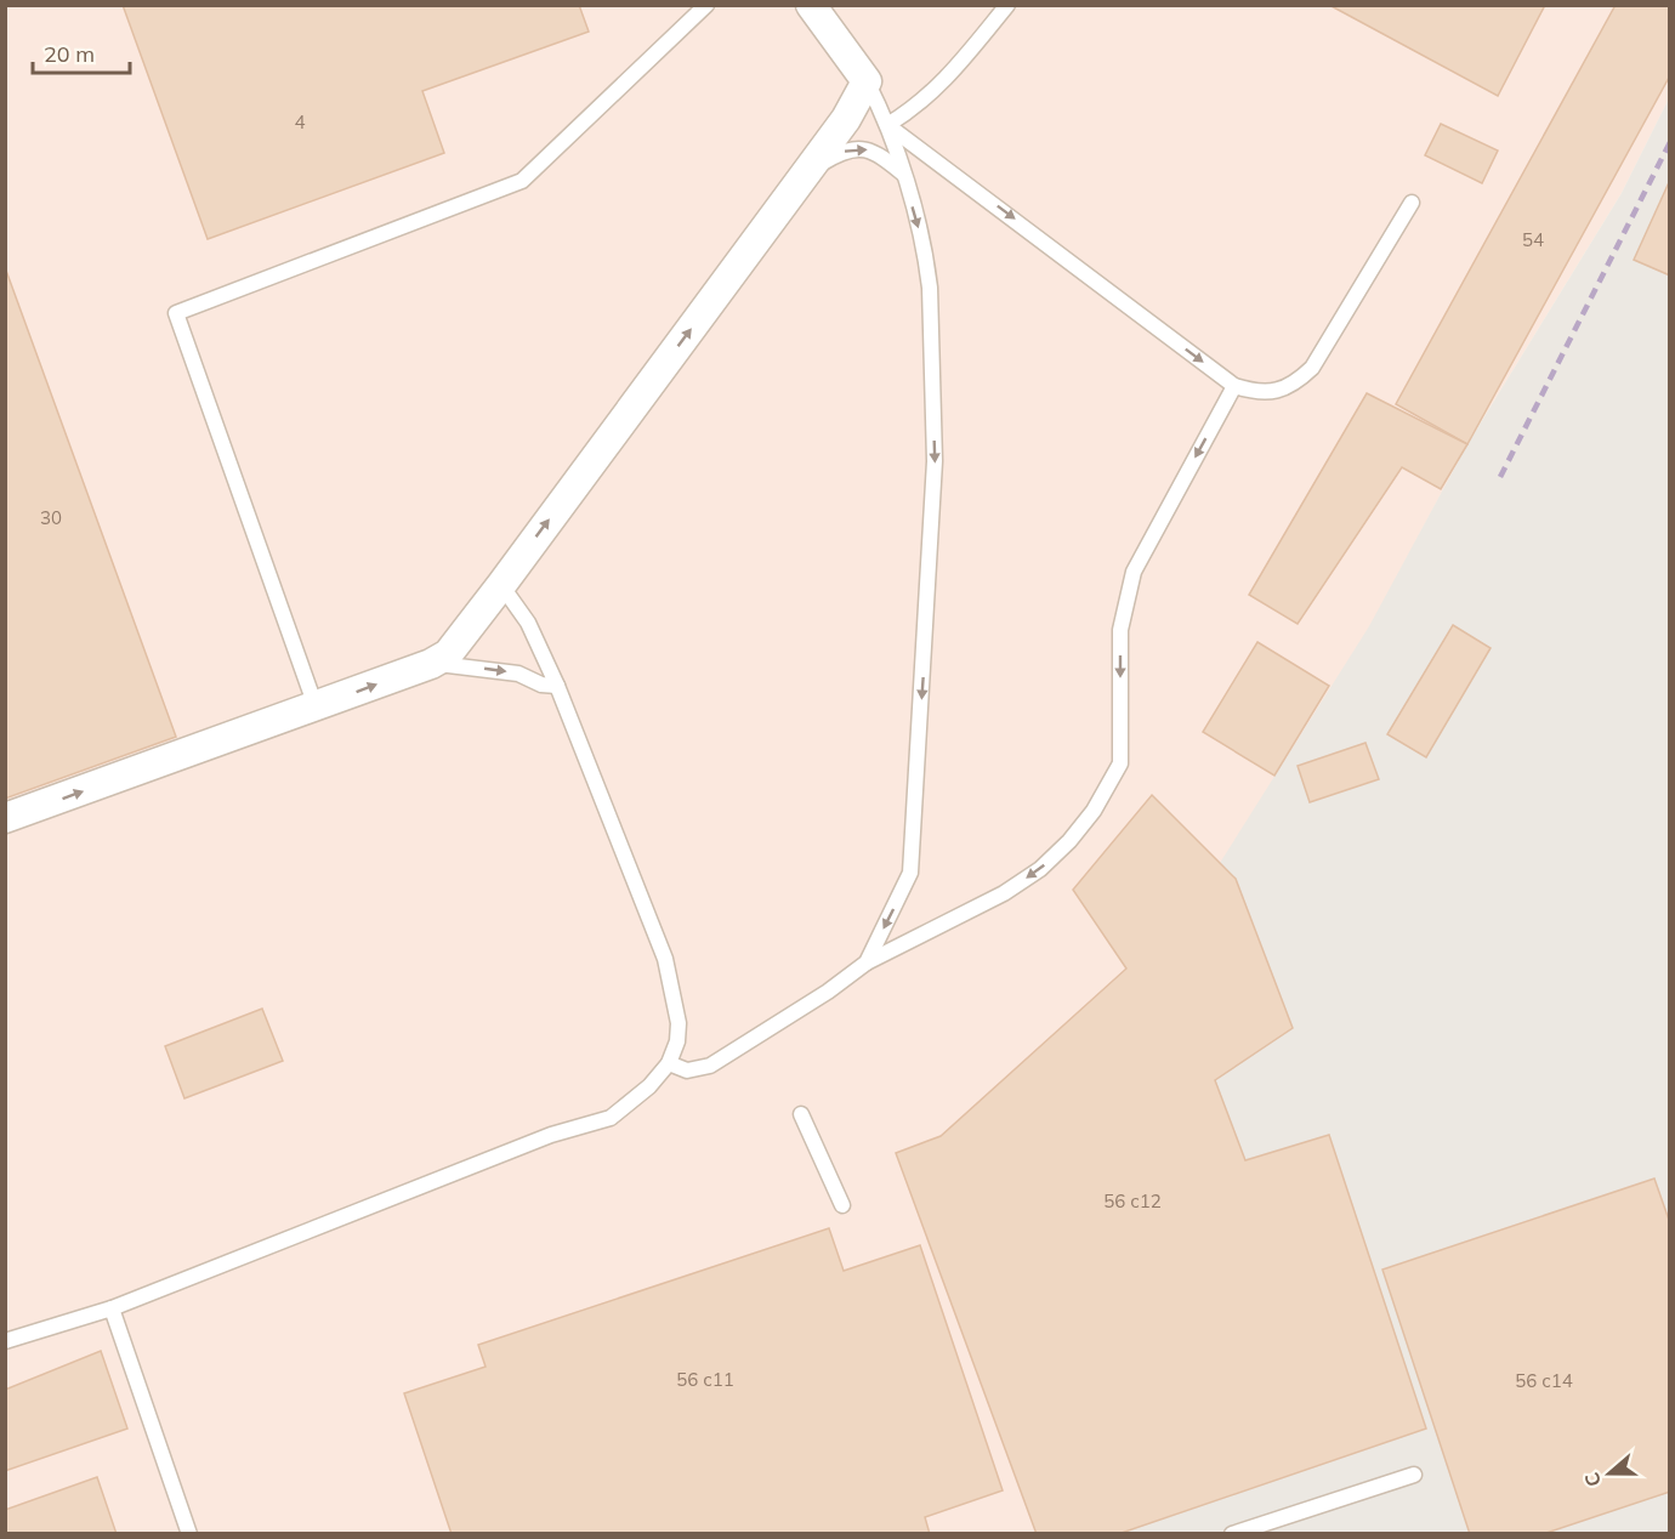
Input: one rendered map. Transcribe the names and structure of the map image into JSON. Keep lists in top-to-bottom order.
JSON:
{
  "house_numbers": [
    "4",
    "54",
    "30",
    "56 с12",
    "56 с11",
    "56 с14"
  ],
  "scale_bar": "20 m",
  "north": "left"
}
